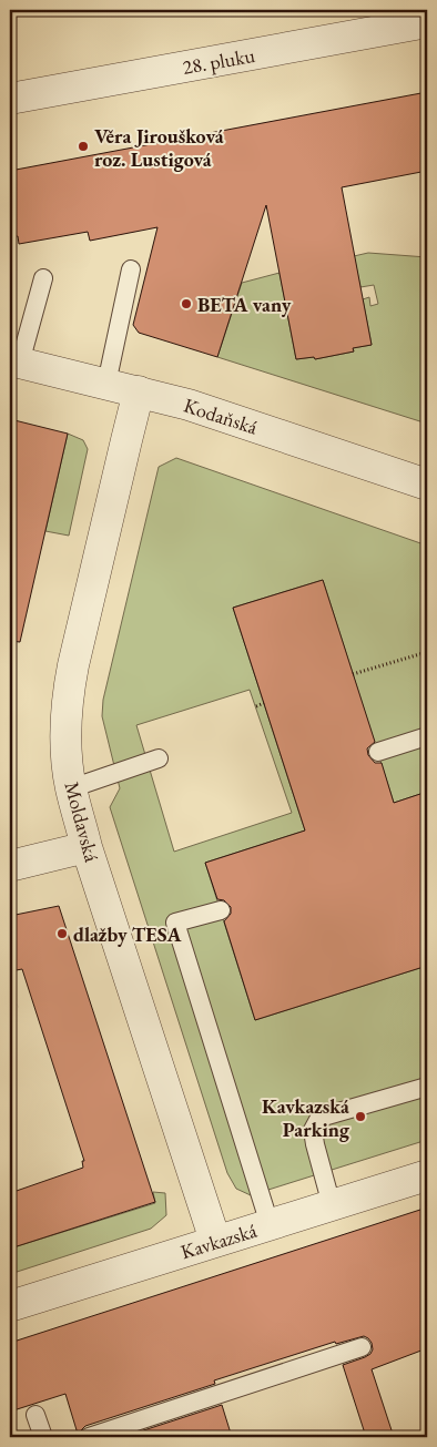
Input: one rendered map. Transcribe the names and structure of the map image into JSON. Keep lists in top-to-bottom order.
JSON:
{
  "streets": {
    "street": [
      "28. pluku",
      "Kodaňská",
      "Moldavská",
      "Kavkazská"
    ]
  },
  "crossings": [
    ["Kodaňská", "Moldavská"],
    ["Moldavská", "Kavkazská"]
  ],
  "places": [
    "Věra Jiroušková roz. Lustigová",
    "BETA vany",
    "dlažby TESA",
    "Kavkazská Parking"
  ]
}
